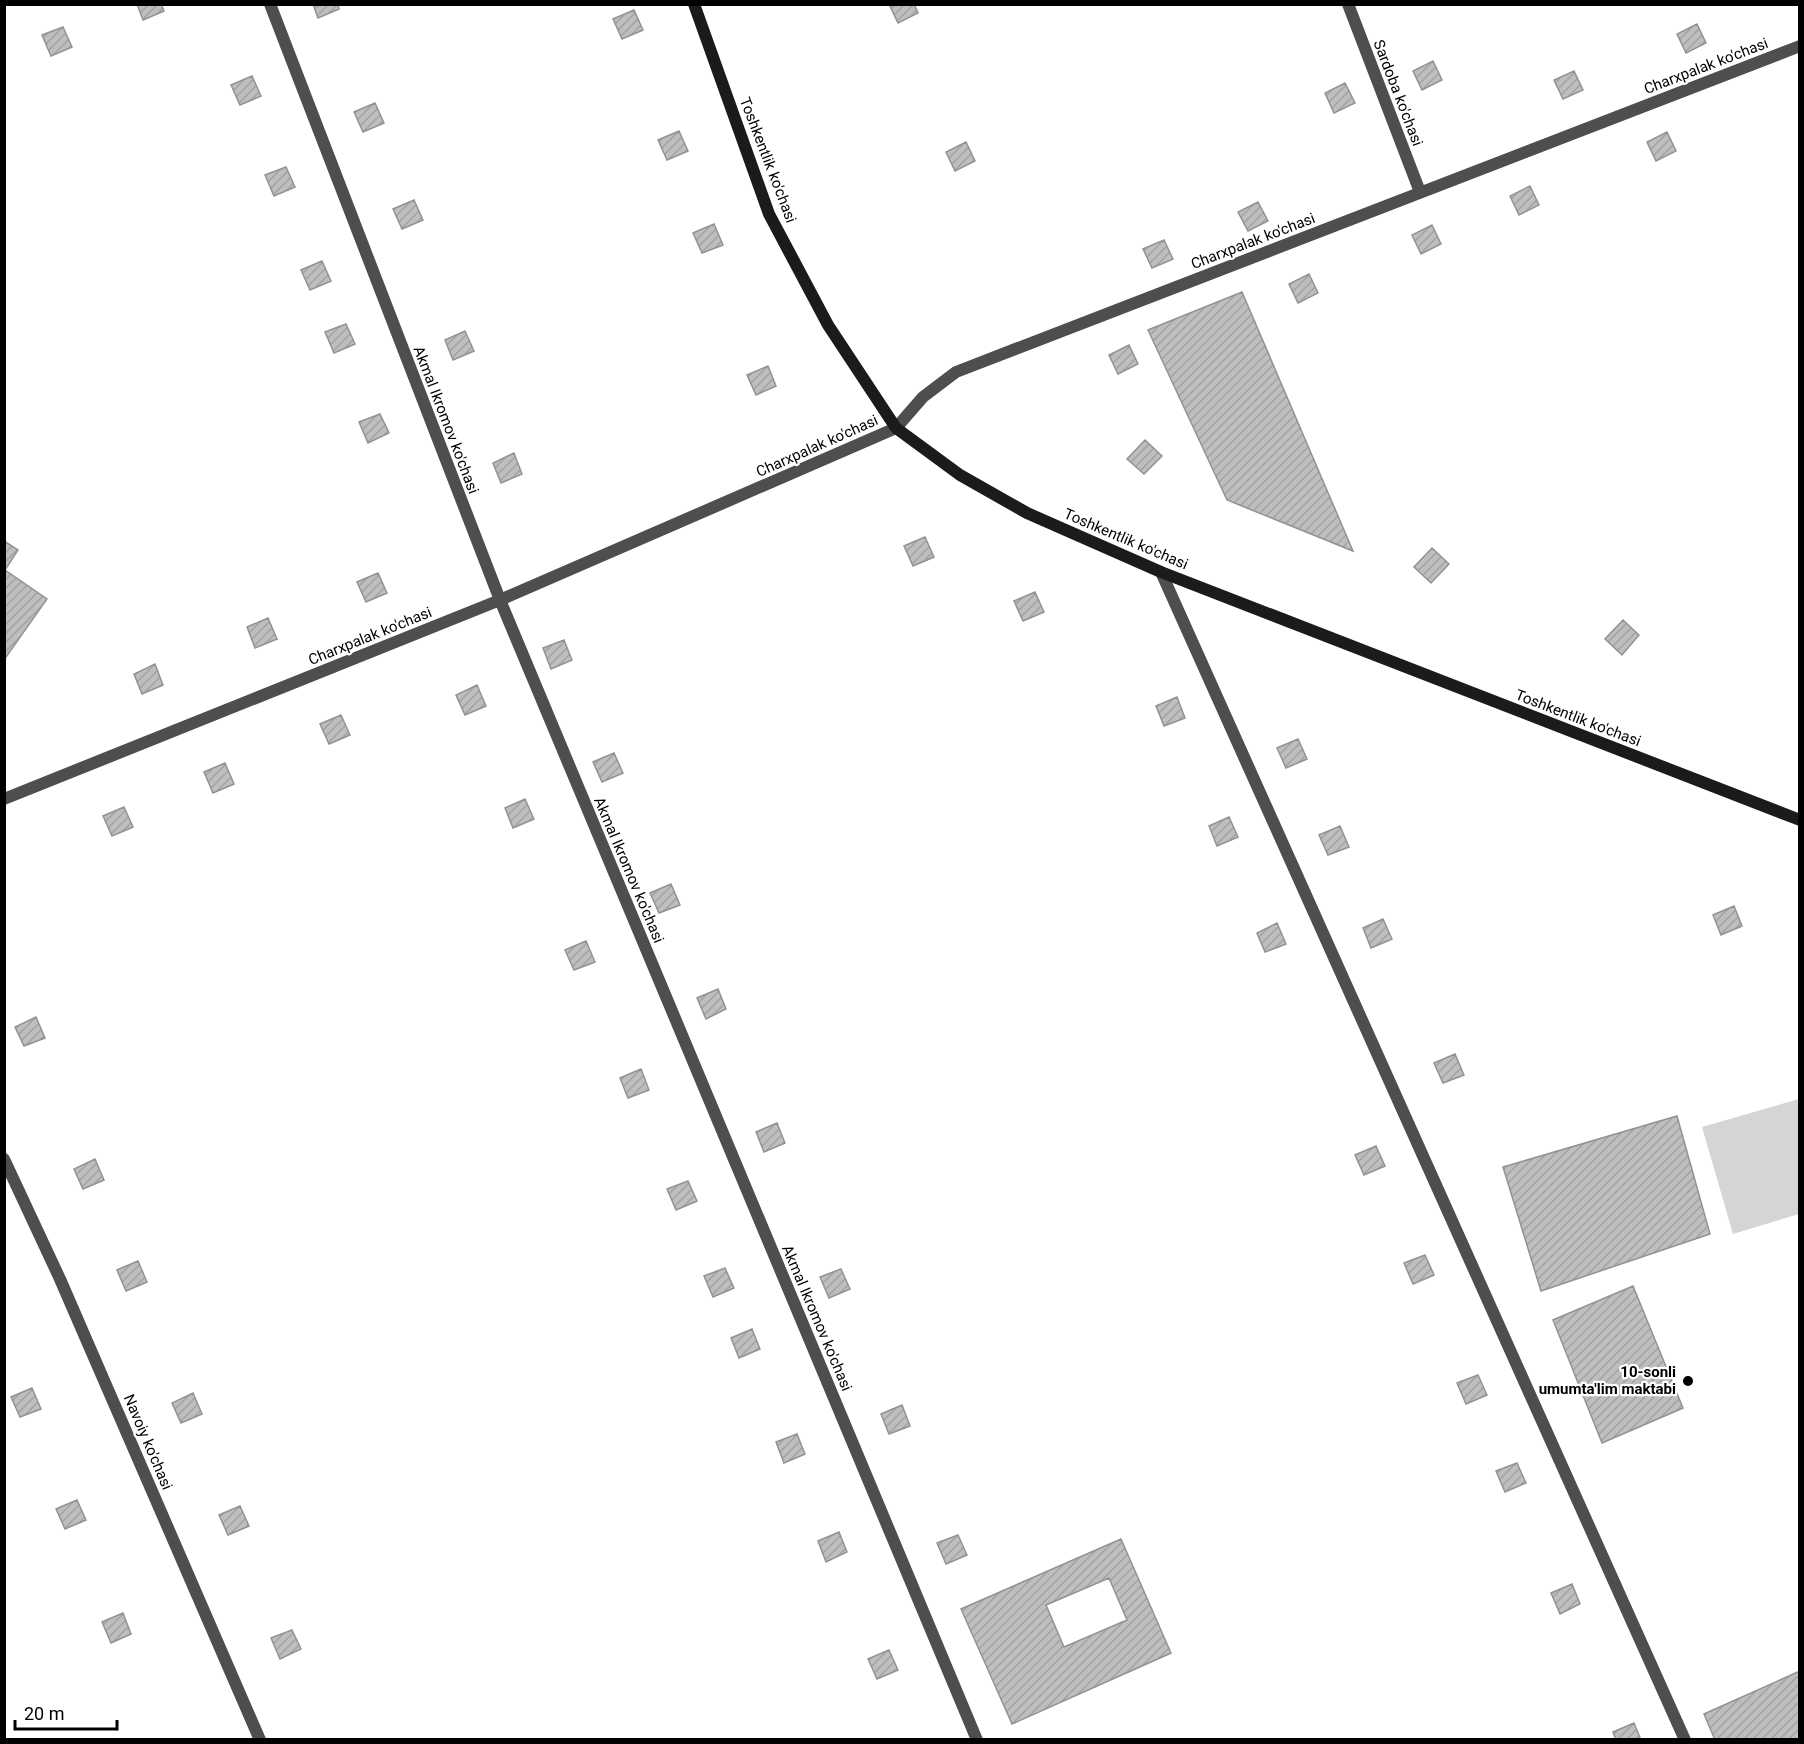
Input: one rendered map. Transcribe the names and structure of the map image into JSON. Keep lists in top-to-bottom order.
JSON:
{
  "streets": {
    "main road": ["Toshkentlik ko'chasi"],
    "street": [
      "Charxpalak ko'chasi",
      "Sardoba ko'chasi",
      "Akmal Ikromov ko'chasi",
      "Navoiy ko'chasi"
    ]
  },
  "crossings": [
    ["Charxpalak ko'chasi", "Sardoba ko'chasi"],
    ["Charxpalak ko'chasi", "Toshkentlik ko'chasi"],
    ["Charxpalak ko'chasi", "Akmal Ikromov ko'chasi"]
  ],
  "places": ["10-sonli umumta'lim maktabi"],
  "scale_bar": "20 m"
}
